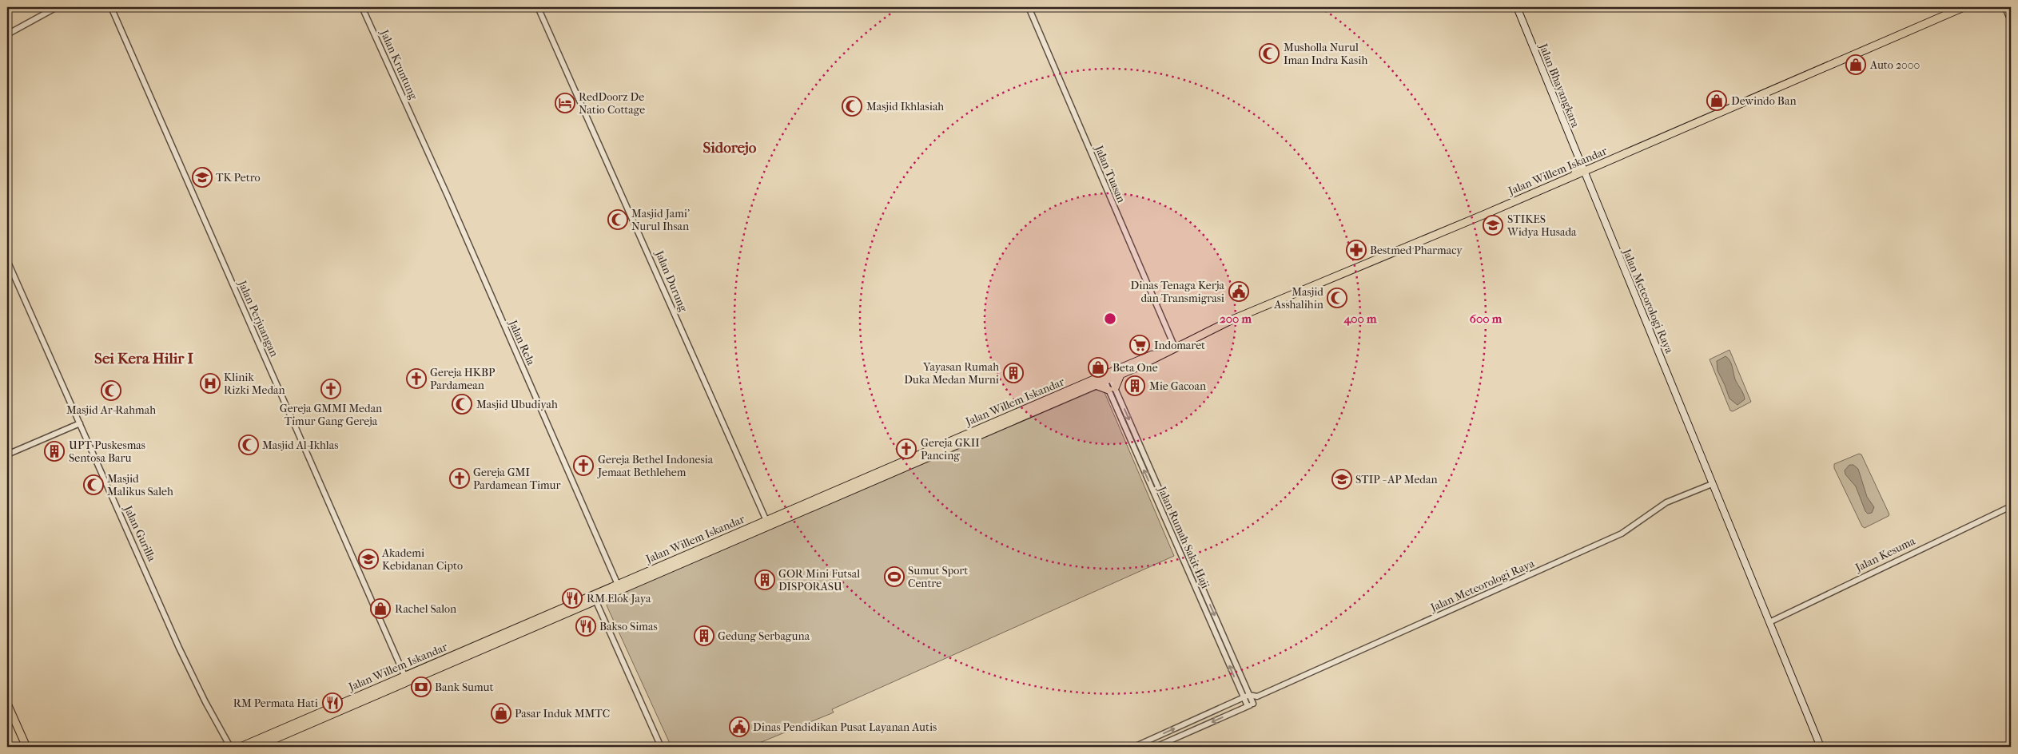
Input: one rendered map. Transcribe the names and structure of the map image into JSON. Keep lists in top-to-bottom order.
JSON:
{
  "streets": {
    "main road": ["Jalan Bhayangkara", "Jalan Willem Iskandar", "Jalan Meteorologi Raya"],
    "street": [
      "Jalan Kruntung",
      "Jalan Tuasan",
      "Jalan Durung",
      "Jalan Perjuangan",
      "Jalan Rela",
      "Jalan Gurilla",
      "Jalan Rumah Sakit Haji",
      "Jalan Kesuma"
    ]
  },
  "crossings": [
    ["Jalan Kruntung", "Jalan Rela"],
    ["Jalan Bhayangkara", "Jalan Willem Iskandar"],
    ["Jalan Bhayangkara", "Jalan Meteorologi Raya"],
    ["Jalan Willem Iskandar", "Jalan Tuasan"],
    ["Jalan Willem Iskandar", "Jalan Durung"],
    ["Jalan Willem Iskandar", "Jalan Meteorologi Raya"],
    ["Jalan Willem Iskandar", "Jalan Perjuangan"],
    ["Jalan Willem Iskandar", "Jalan Rela"],
    ["Jalan Willem Iskandar", "Jalan Rumah Sakit Haji"],
    ["Jalan Meteorologi Raya", "Jalan Kesuma"]
  ],
  "districts": ["Sidorejo", "Sei Kera Hilir I"],
  "places": {
    "mosque": [
      "Musholla Nurul Iman Indra Kasih",
      "Masjid Ikhlasiah",
      "Masjid Jami' Nurul Ihsan",
      "Masjid Asshalihin",
      "Masjid Ar-Rahmah",
      "Masjid Ubudiyah",
      "Masjid Al-Ikhlas",
      "Masjid Malikus Saleh"
    ],
    "shop": [
      "Auto 2000",
      "Dewindo Ban",
      "Beta One",
      "Rachel Salon",
      "Pasar Induk MMTC"
    ],
    "hotel": ["RedDoorz De Natio Cottage"],
    "school or university": [
      "TK Petro",
      "STIKES Widya Husada",
      "STIP - AP Medan",
      "Akademi Kebidanan Cipto"
    ],
    "pharmacy": ["Bestmed Pharmacy"],
    "public building": ["Dinas Tenaga Kerja dan Transmigrasi", "Dinas Pendidikan Pusat Layanan Autis"],
    "supermarket": ["Indomaret"],
    "building": [
      "Yayasan Rumah Duka Medan Murni",
      "Mie Gacoan",
      "UPT Puskesmas Sentosa Baru",
      "GOR Mini Futsal DISPORASU",
      "Gedung Serbaguna"
    ],
    "church": [
      "Gereja HKBP Pardamean",
      "Gereja GMMI Medan Timur Gang Gereja",
      "Gereja GKII Pancing",
      "Gereja Bethel Indonesia Jemaat Bethlehem",
      "Gereja GMI Pardamean Timur"
    ],
    "hospital": ["Klinik Rizki Medan"],
    "sports": ["Sumut Sport Centre"],
    "restaurant": ["RM Elok Jaya", "Bakso Simas", "RM Permata Hati"],
    "bank": ["Bank Sumut"]
  },
  "rings": ["200 m", "400 m", "600 m"]
}
